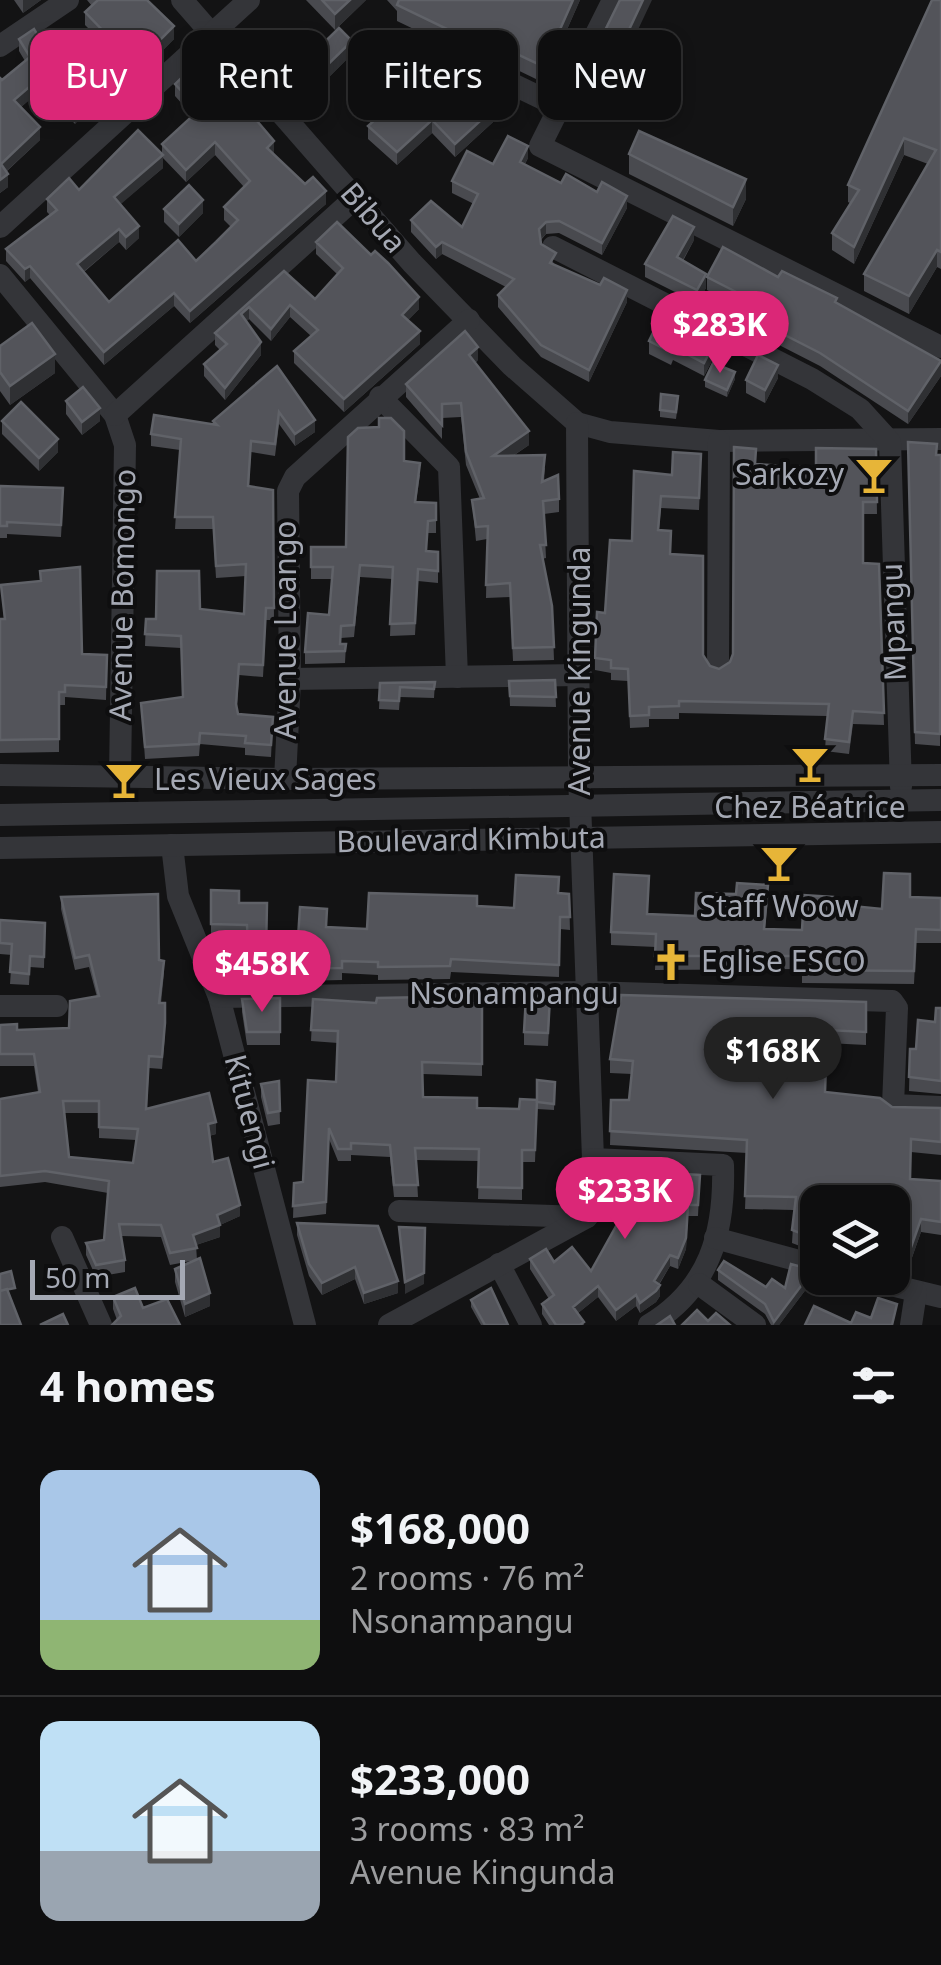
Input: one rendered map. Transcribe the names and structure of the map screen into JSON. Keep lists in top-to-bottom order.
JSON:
{
  "streets": {
    "street": [
      "Bibua",
      "Avenue Bomongo",
      "Mpangu",
      "Avenue Loango",
      "Avenue Kingunda",
      "Boulevard Kimbuta",
      "Nsonampangu",
      "Kituengi"
    ]
  },
  "crossings": [
    ["Bibua", "Avenue Loango"],
    ["Bibua", "Avenue Kingunda"],
    ["Mpangu", "Boulevard Kimbuta"],
    ["Avenue Kingunda", "Boulevard Kimbuta"],
    ["Avenue Kingunda", "Nsonampangu"],
    ["Boulevard Kimbuta", "Kituengi"],
    ["Nsonampangu", "Kituengi"]
  ],
  "places": {
    "bar": [
      "Sarkozy",
      "Chez Béatrice",
      "Les Vieux Sages",
      "Staff Woow"
    ],
    "church": ["Eglise ESCO"]
  },
  "scale_bar": "50 m",
  "page": {
    "chip": [
      "Buy",
      "Rent",
      "Filters",
      "New"
    ],
    "price": [
      "$283K",
      "$458K",
      "$168K",
      "$233K"
    ],
    "scale": "50 m",
    "heading": "4 homes",
    "list": [
      {
        "name": "$168,000",
        "note": "2 rooms · 76 m² · Nsonampangu"
      },
      {
        "name": "$233,000",
        "note": "3 rooms · 83 m² · Avenue Kingunda"
      }
    ]
  }
}
